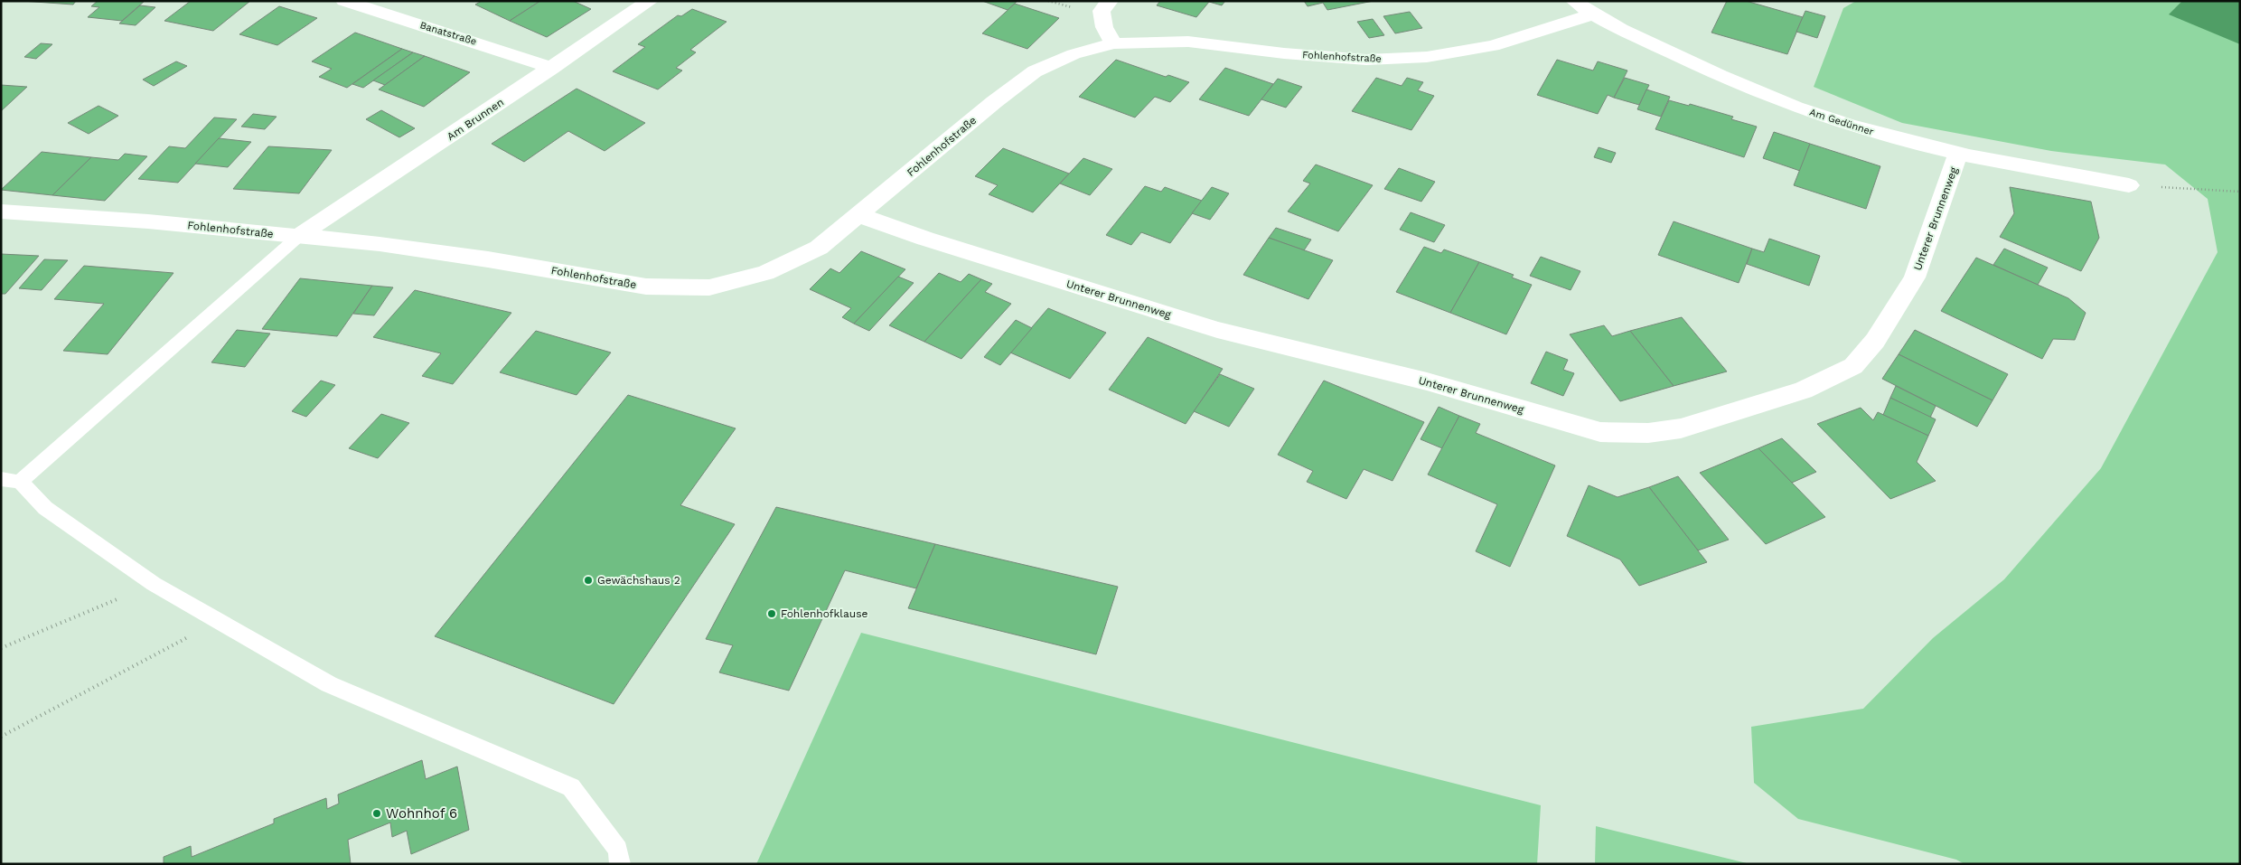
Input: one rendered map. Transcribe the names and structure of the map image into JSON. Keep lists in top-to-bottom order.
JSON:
{
  "streets": {
    "street": [
      "Banatstraße",
      "Fohlenhofstraße",
      "Am Brunnen",
      "Am Gedünner",
      "Unterer Brunnenweg"
    ]
  },
  "crossings": [
    ["Banatstraße", "Am Brunnen"],
    ["Fohlenhofstraße", "Am Brunnen"],
    ["Fohlenhofstraße", "Am Gedünner"],
    ["Fohlenhofstraße", "Unterer Brunnenweg"],
    ["Am Gedünner", "Unterer Brunnenweg"]
  ],
  "places": ["Gewächshaus 2", "Fohlenhofklause", "Wohnhof 6"]
}
